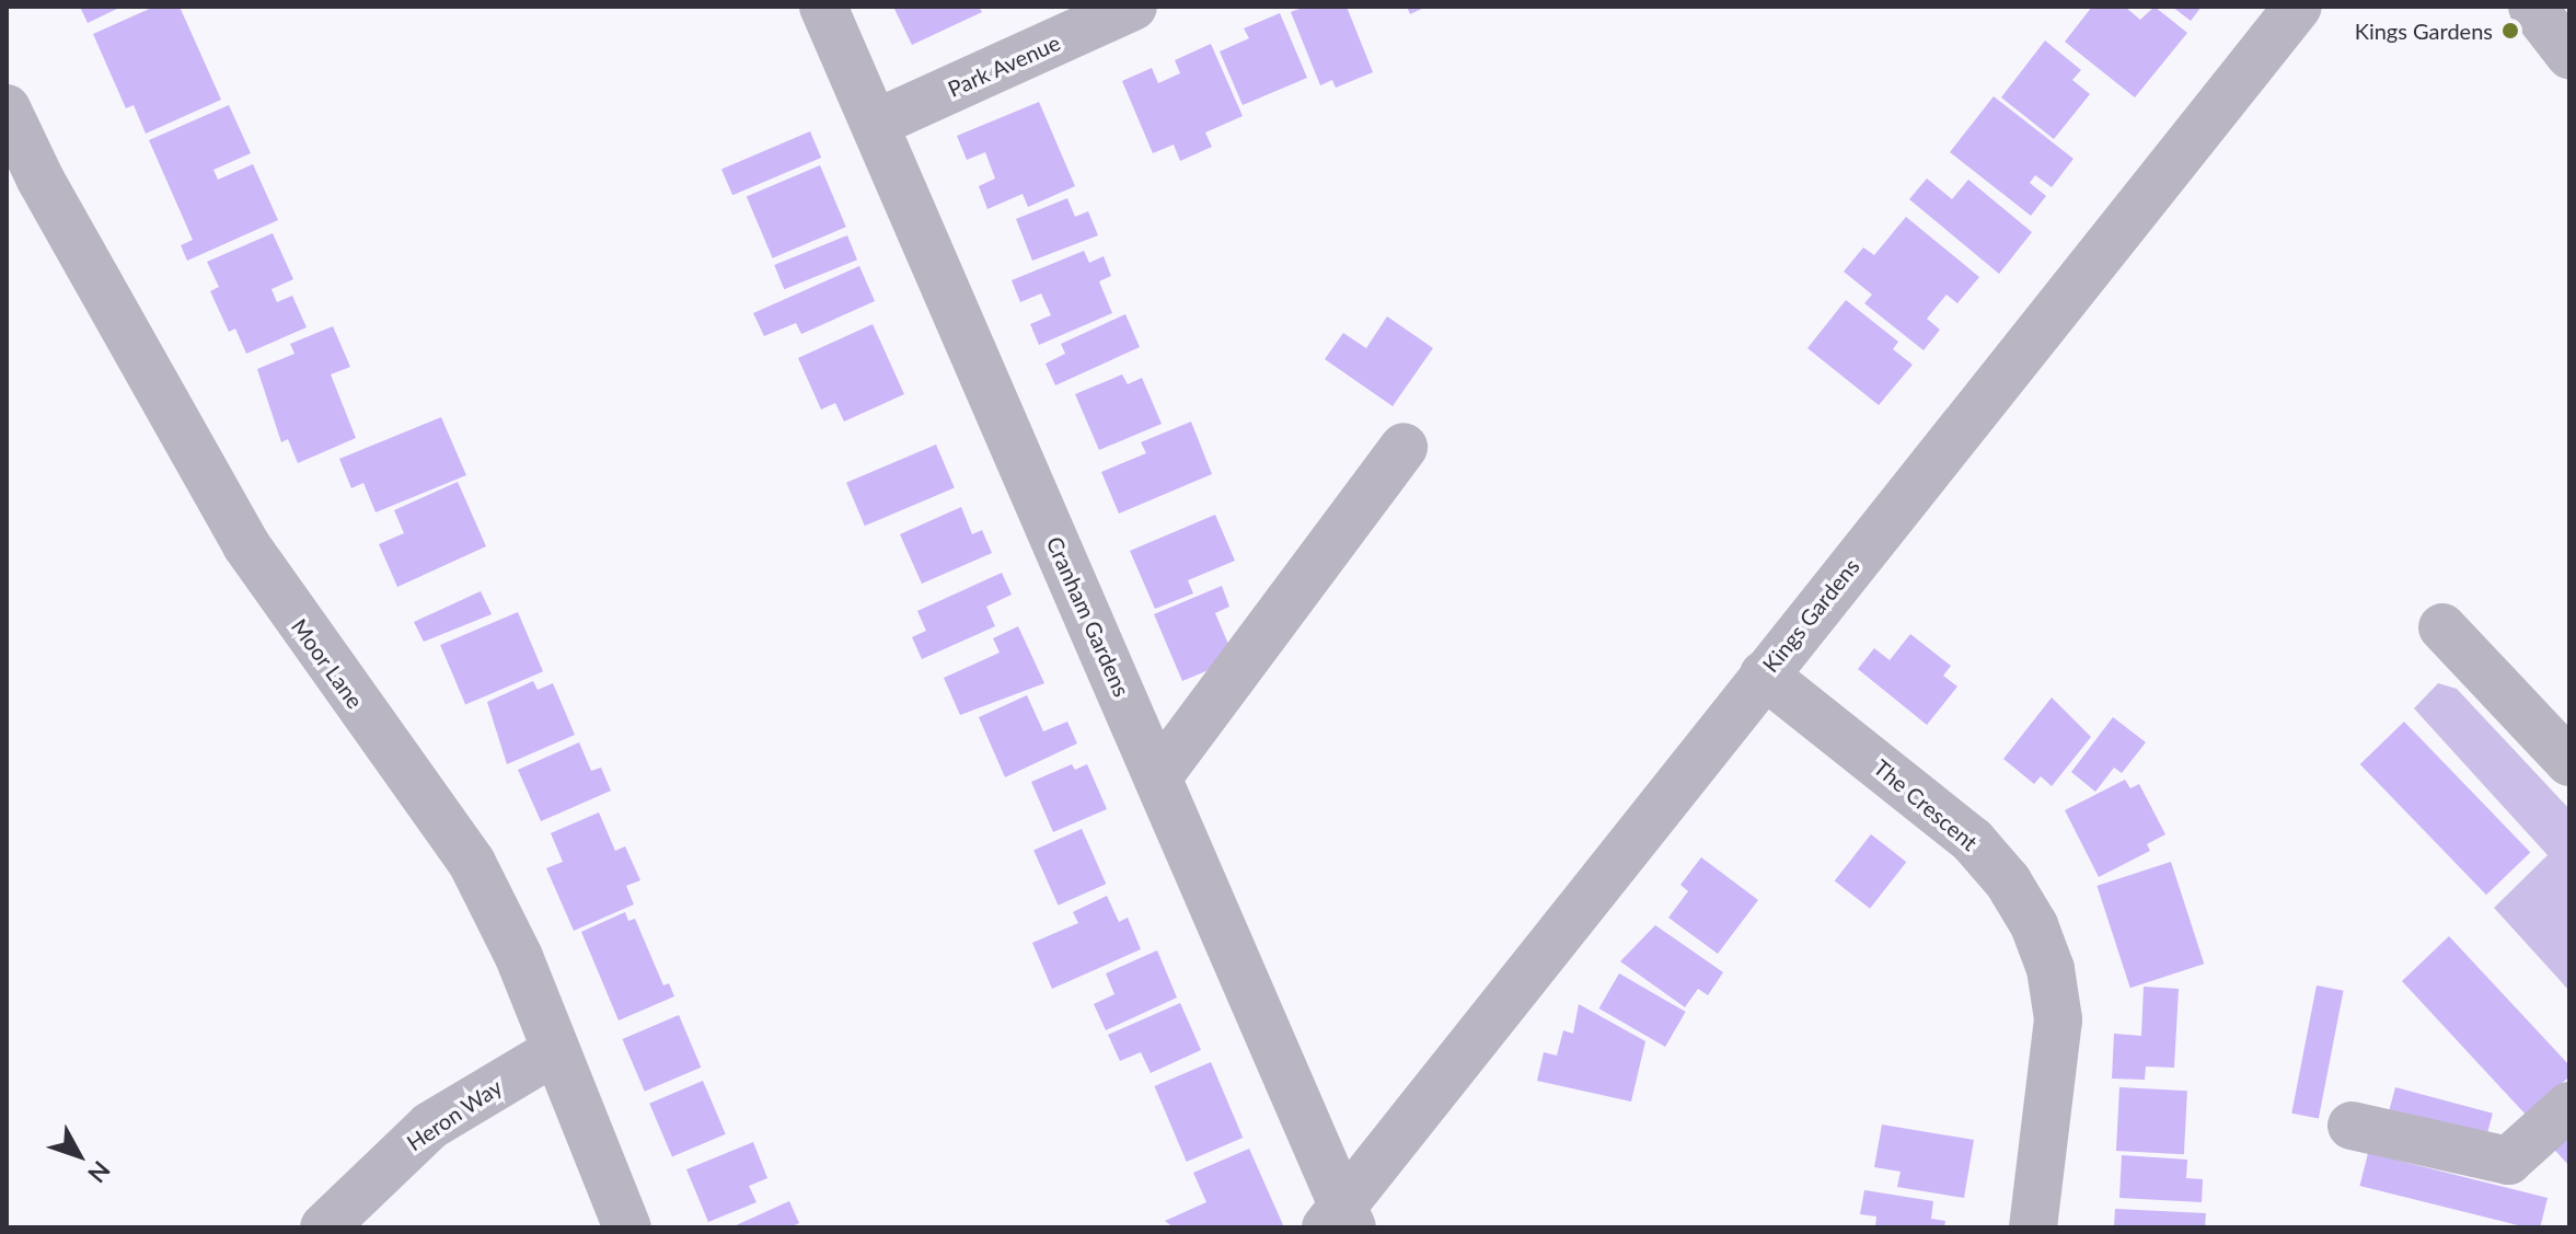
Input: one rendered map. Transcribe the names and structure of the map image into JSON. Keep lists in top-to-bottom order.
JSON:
{
  "streets": {
    "street": [
      "Park Avenue",
      "Kings Gardens",
      "Cranham Gardens",
      "Moor Lane",
      "The Crescent",
      "Heron Way"
    ]
  },
  "crossings": [
    ["Park Avenue", "Cranham Gardens"],
    ["Kings Gardens", "Cranham Gardens"],
    ["Kings Gardens", "The Crescent"],
    ["Moor Lane", "Heron Way"]
  ],
  "places": ["Kings Gardens"],
  "north": "bottom right"
}
